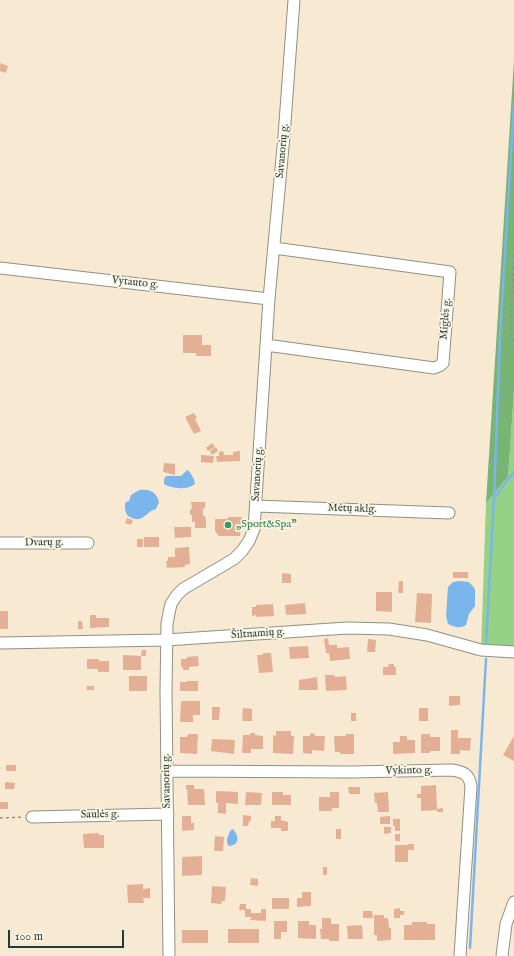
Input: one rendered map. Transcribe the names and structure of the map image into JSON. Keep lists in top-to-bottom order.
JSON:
{
  "streets": {
    "street": [
      "Savanorių g.",
      "Vytauto g.",
      "Miglės g.",
      "Mėtų aklg.",
      "Dvarų g.",
      "Šiltnamių g.",
      "Vykinto g.",
      "Saulės g."
    ]
  },
  "crossings": [
    ["Savanorių g.", "Vytauto g."],
    ["Savanorių g.", "Miglės g."],
    ["Savanorių g.", "Mėtų aklg."],
    ["Savanorių g.", "Šiltnamių g."],
    ["Savanorių g.", "Vykinto g."],
    ["Savanorių g.", "Saulės g."]
  ],
  "places": ["„Sport&Spa”"],
  "scale_bar": "100 m"
}
